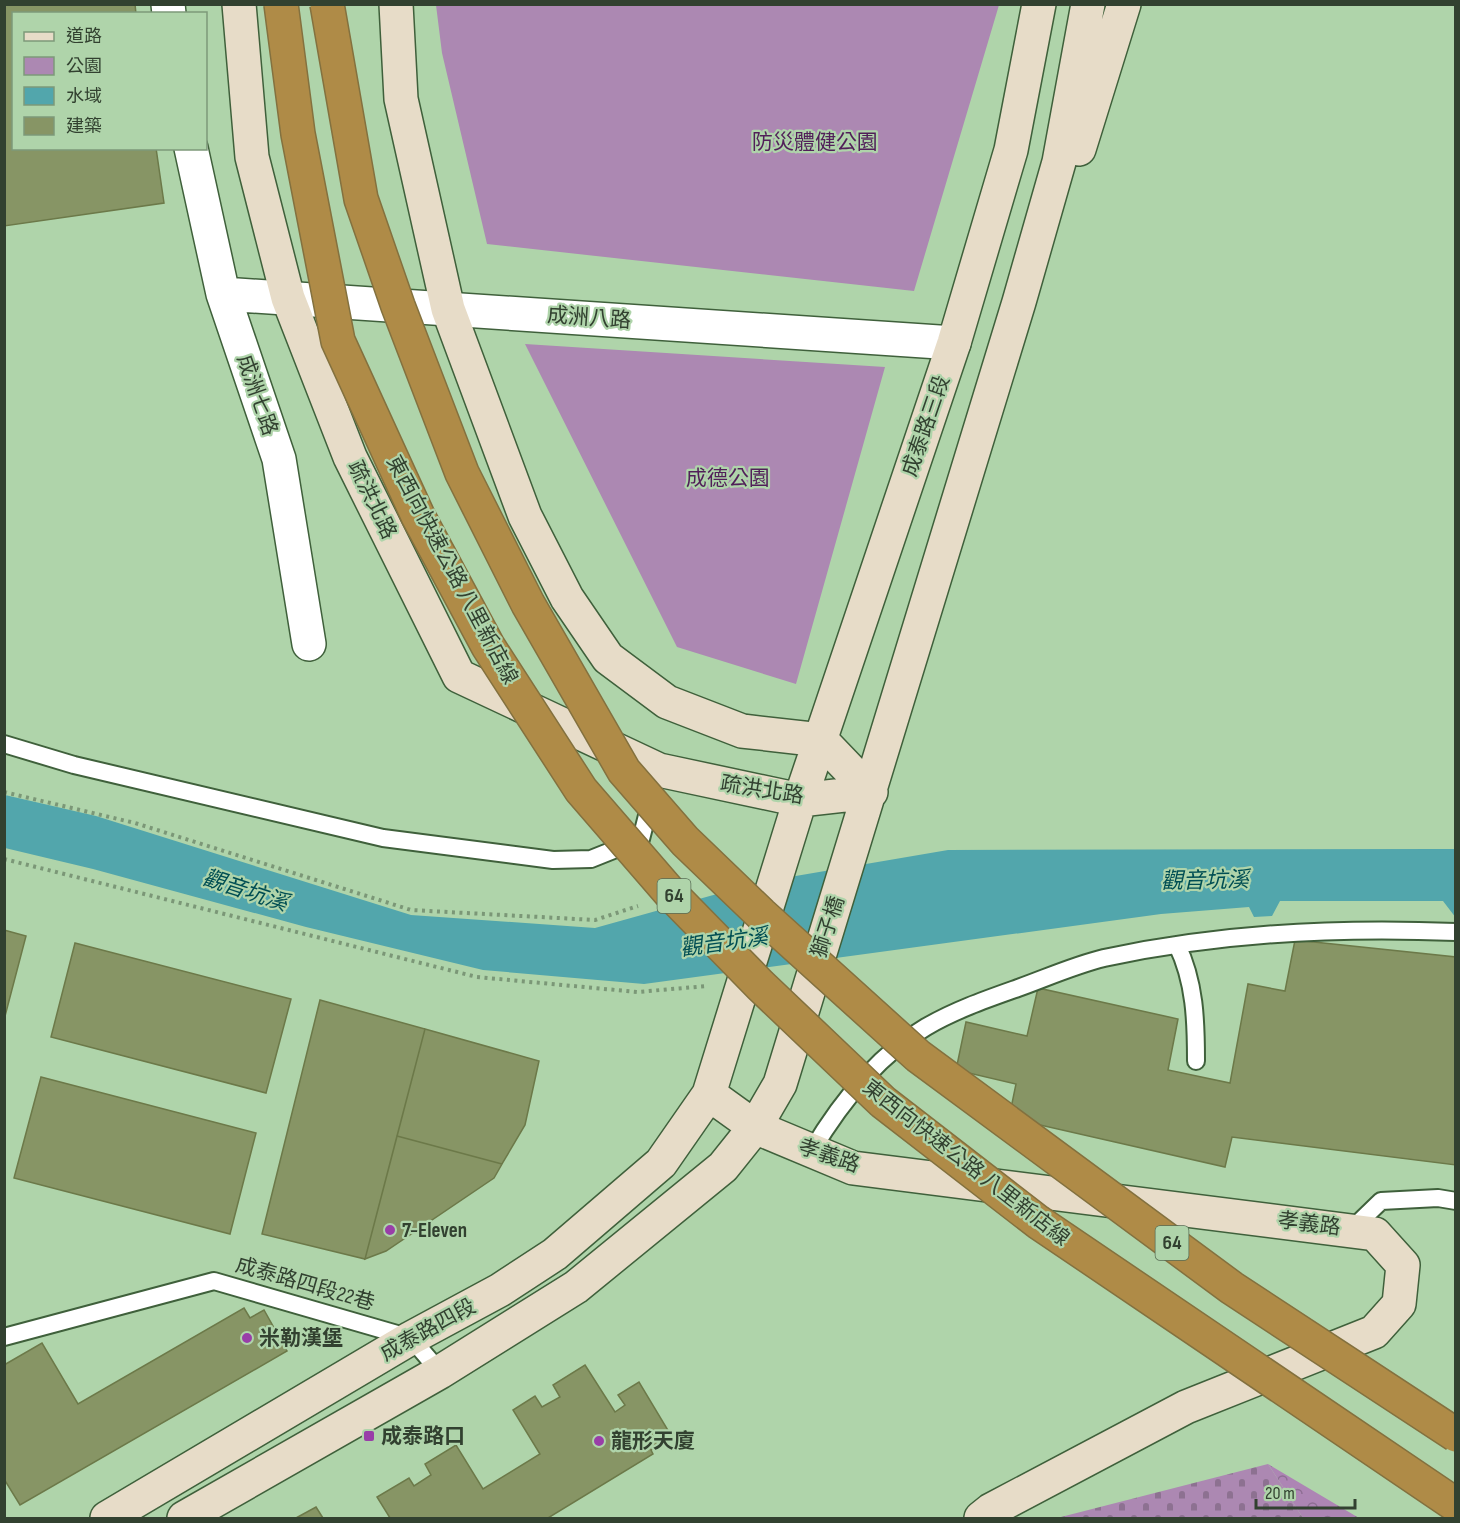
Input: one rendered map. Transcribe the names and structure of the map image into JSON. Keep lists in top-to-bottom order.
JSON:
{
  "streets": {
    "highway": ["東西向快速公路 八里新店線", "64"],
    "main road": [
      "成泰路三段",
      "疏洪北路",
      "獅子橋",
      "孝義路",
      "成泰路四段"
    ],
    "street": ["成洲八路", "成洲七路"],
    "lane": ["成泰路四段22巷"]
  },
  "crossings": [
    ["成洲八路", "成洲七路"],
    ["成洲八路", "成泰路三段"],
    ["成洲八路", "疏洪北路"],
    ["成泰路三段", "疏洪北路"],
    ["成泰路三段", "孝義路"],
    ["成泰路三段", "成泰路四段"],
    ["疏洪北路", "獅子橋"],
    ["獅子橋", "孝義路"],
    ["獅子橋", "成泰路四段"],
    ["孝義路", "成泰路四段"],
    ["成泰路四段22巷", "成泰路四段"]
  ],
  "water": ["觀音坑溪"],
  "parks": ["防災體健公園", "成德公園"],
  "places": {
    "other": ["7-Eleven", "米勒漢堡", "龍形天廈"],
    "transit": ["成泰路口"]
  },
  "legend": [
    "道路",
    "公園",
    "水域",
    "建築"
  ],
  "scale_bar": "20 m"
}
